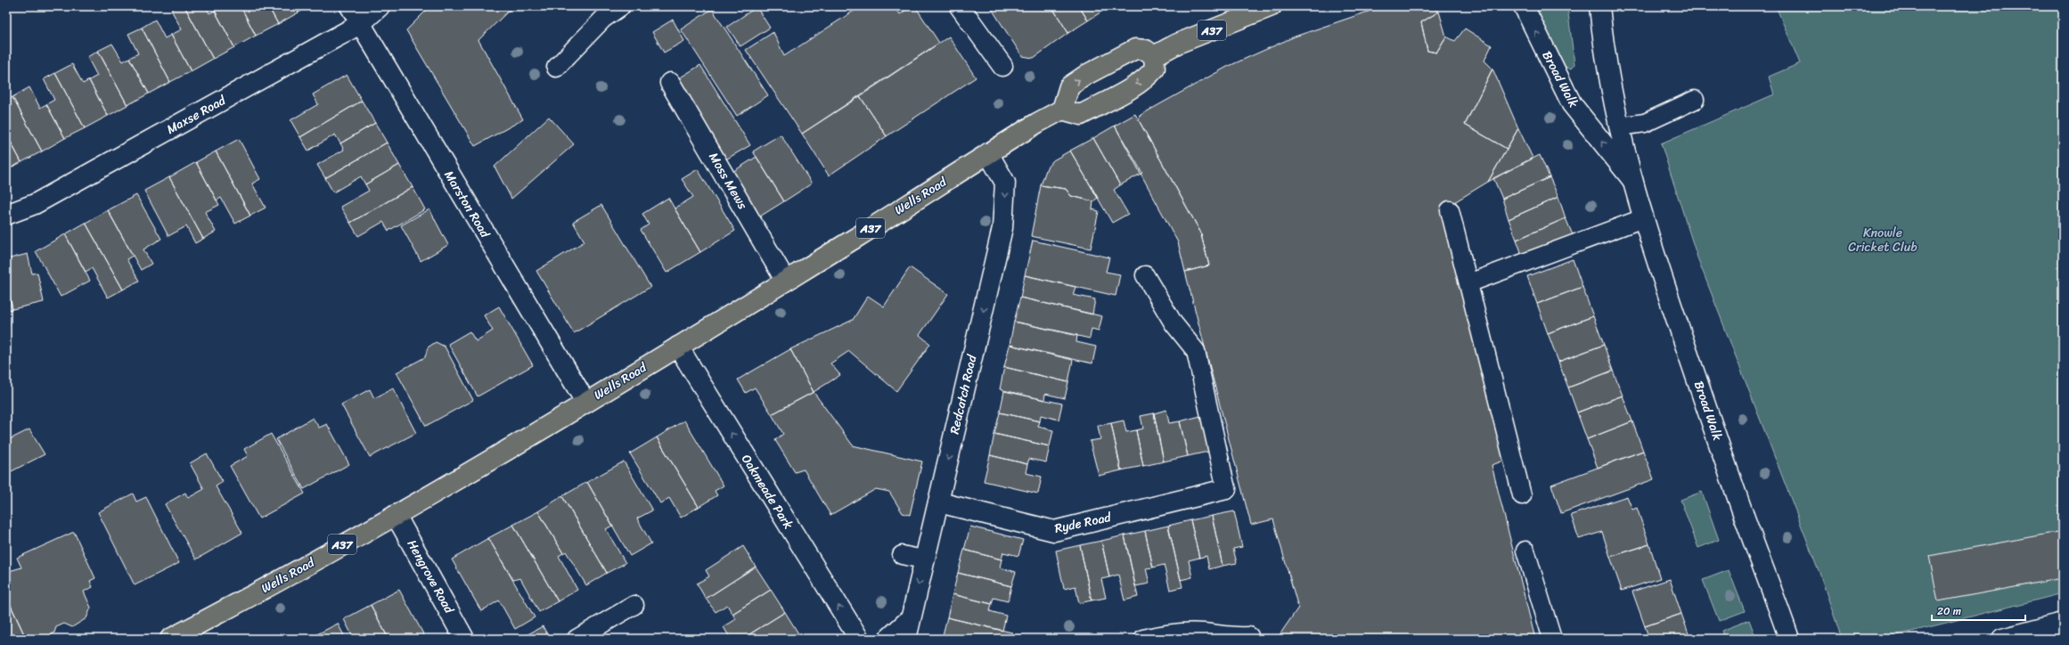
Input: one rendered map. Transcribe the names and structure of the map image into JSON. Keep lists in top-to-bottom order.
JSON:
{
  "streets": {
    "highway": ["A37", "Wells Road"],
    "street": [
      "Broad Walk",
      "Maxse Road",
      "Moss Mews",
      "Marston Road",
      "Redcatch Road",
      "Oakmeade Park",
      "Ryde Road",
      "Hengrove Road"
    ]
  },
  "crossings": [
    ["Maxse Road", "Marston Road"],
    ["Moss Mews", "Wells Road"],
    ["Wells Road", "Marston Road"],
    ["Wells Road", "Redcatch Road"],
    ["Wells Road", "Oakmeade Park"],
    ["Wells Road", "Hengrove Road"],
    ["Redcatch Road", "Ryde Road"]
  ],
  "one_way": ["Redcatch Road", "Oakmeade Park"],
  "parks": ["Knowle Cricket Club"],
  "scale_bar": "20 m"
}
